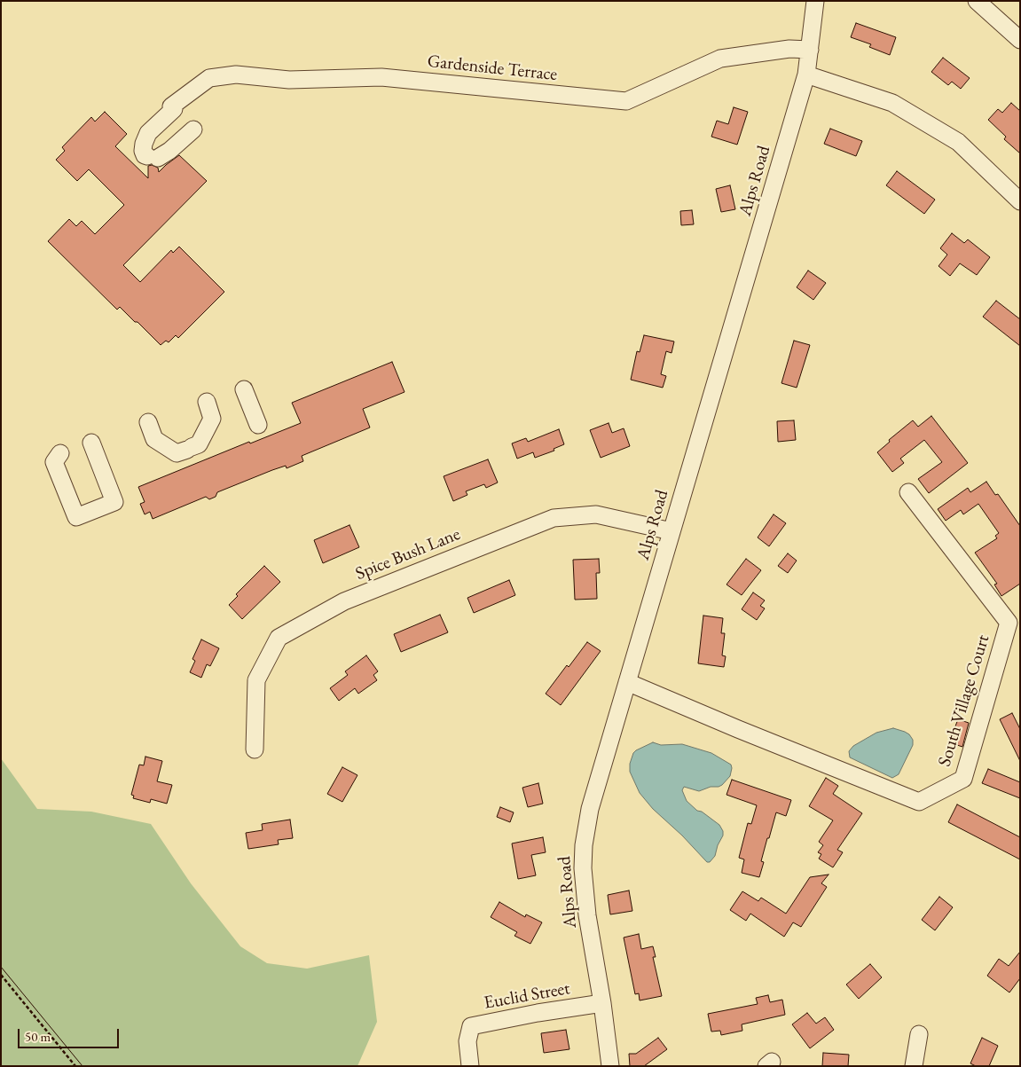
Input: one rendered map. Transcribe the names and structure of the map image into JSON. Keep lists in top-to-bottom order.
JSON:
{
  "streets": {
    "street": [
      "Gardenside Terrace",
      "Alps Road",
      "Spice Bush Lane",
      "South Village Court",
      "Euclid Street"
    ]
  },
  "crossings": [
    ["Gardenside Terrace", "Alps Road"],
    ["Alps Road", "Spice Bush Lane"],
    ["Alps Road", "South Village Court"],
    ["Alps Road", "Euclid Street"]
  ],
  "scale_bar": "50 m"
}
